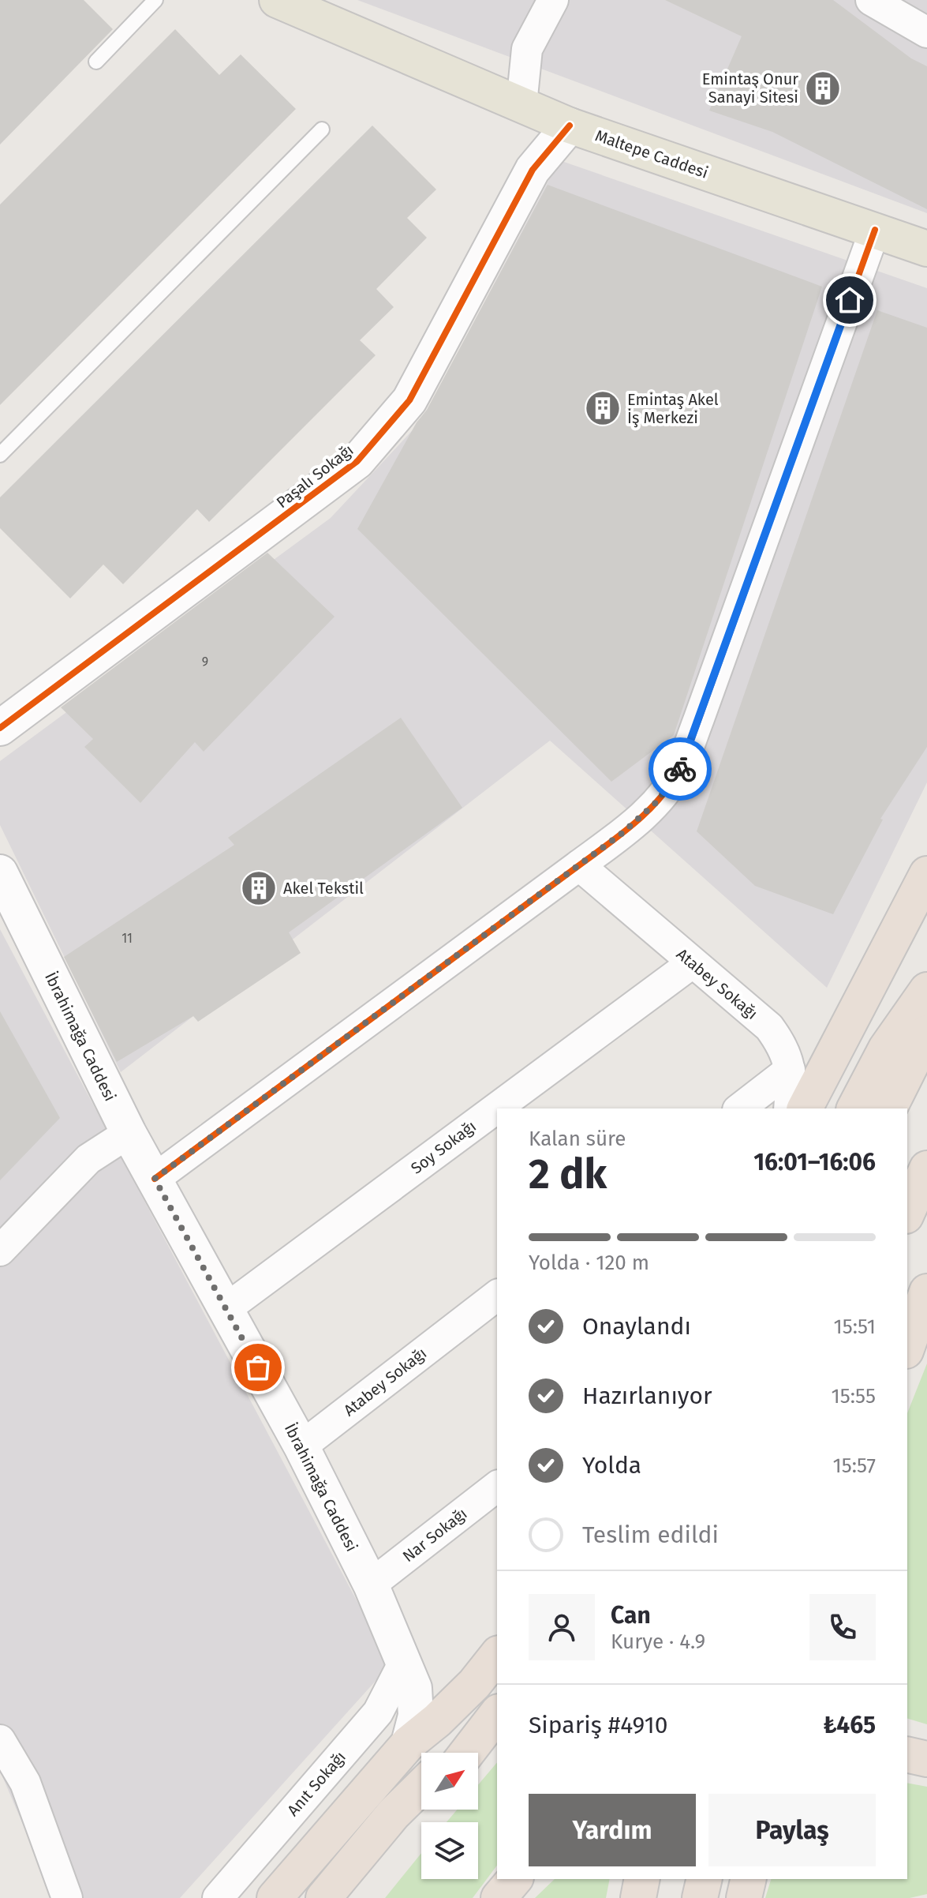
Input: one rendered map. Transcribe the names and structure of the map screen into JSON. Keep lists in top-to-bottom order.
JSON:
{
  "streets": {
    "main road": ["Maltepe Caddesi", "Paşalı Sokağı", "İbrahimağa Caddesi"],
    "street": [
      "Atabey Sokağı",
      "Soy Sokağı",
      "Nar Sokağı",
      "Anıt Sokağı"
    ]
  },
  "crossings": [
    ["Maltepe Caddesi", "Paşalı Sokağı"],
    ["Atabey Sokağı", "İbrahimağa Caddesi"],
    ["Atabey Sokağı", "Soy Sokağı"],
    ["İbrahimağa Caddesi", "Soy Sokağı"],
    ["İbrahimağa Caddesi", "Nar Sokağı"],
    ["İbrahimağa Caddesi", "Anıt Sokağı"]
  ],
  "places": {
    "building": ["Emintaş Onur Sanayi Sitesi", "Emintaş Akel İş Merkezi", "Akel Tekstil"]
  },
  "house_numbers": ["9", "11"],
  "north": "top right",
  "page": {
    "heading": ["2 dk", "Kalan süre", "16:01–16:06"],
    "panel": [
      "Can",
      "Kurye · 4.9",
      "Sipariş #4910",
      "₺465"
    ],
    "bar": "Yolda · 120 m",
    "list": [
      ["Onaylandı", "15:51"],
      ["Hazırlanıyor", "15:55"],
      ["Yolda", "15:57"],
      "Teslim edildi"
    ],
    "buttons": ["Yardım", "Paylaş"]
  }
}
